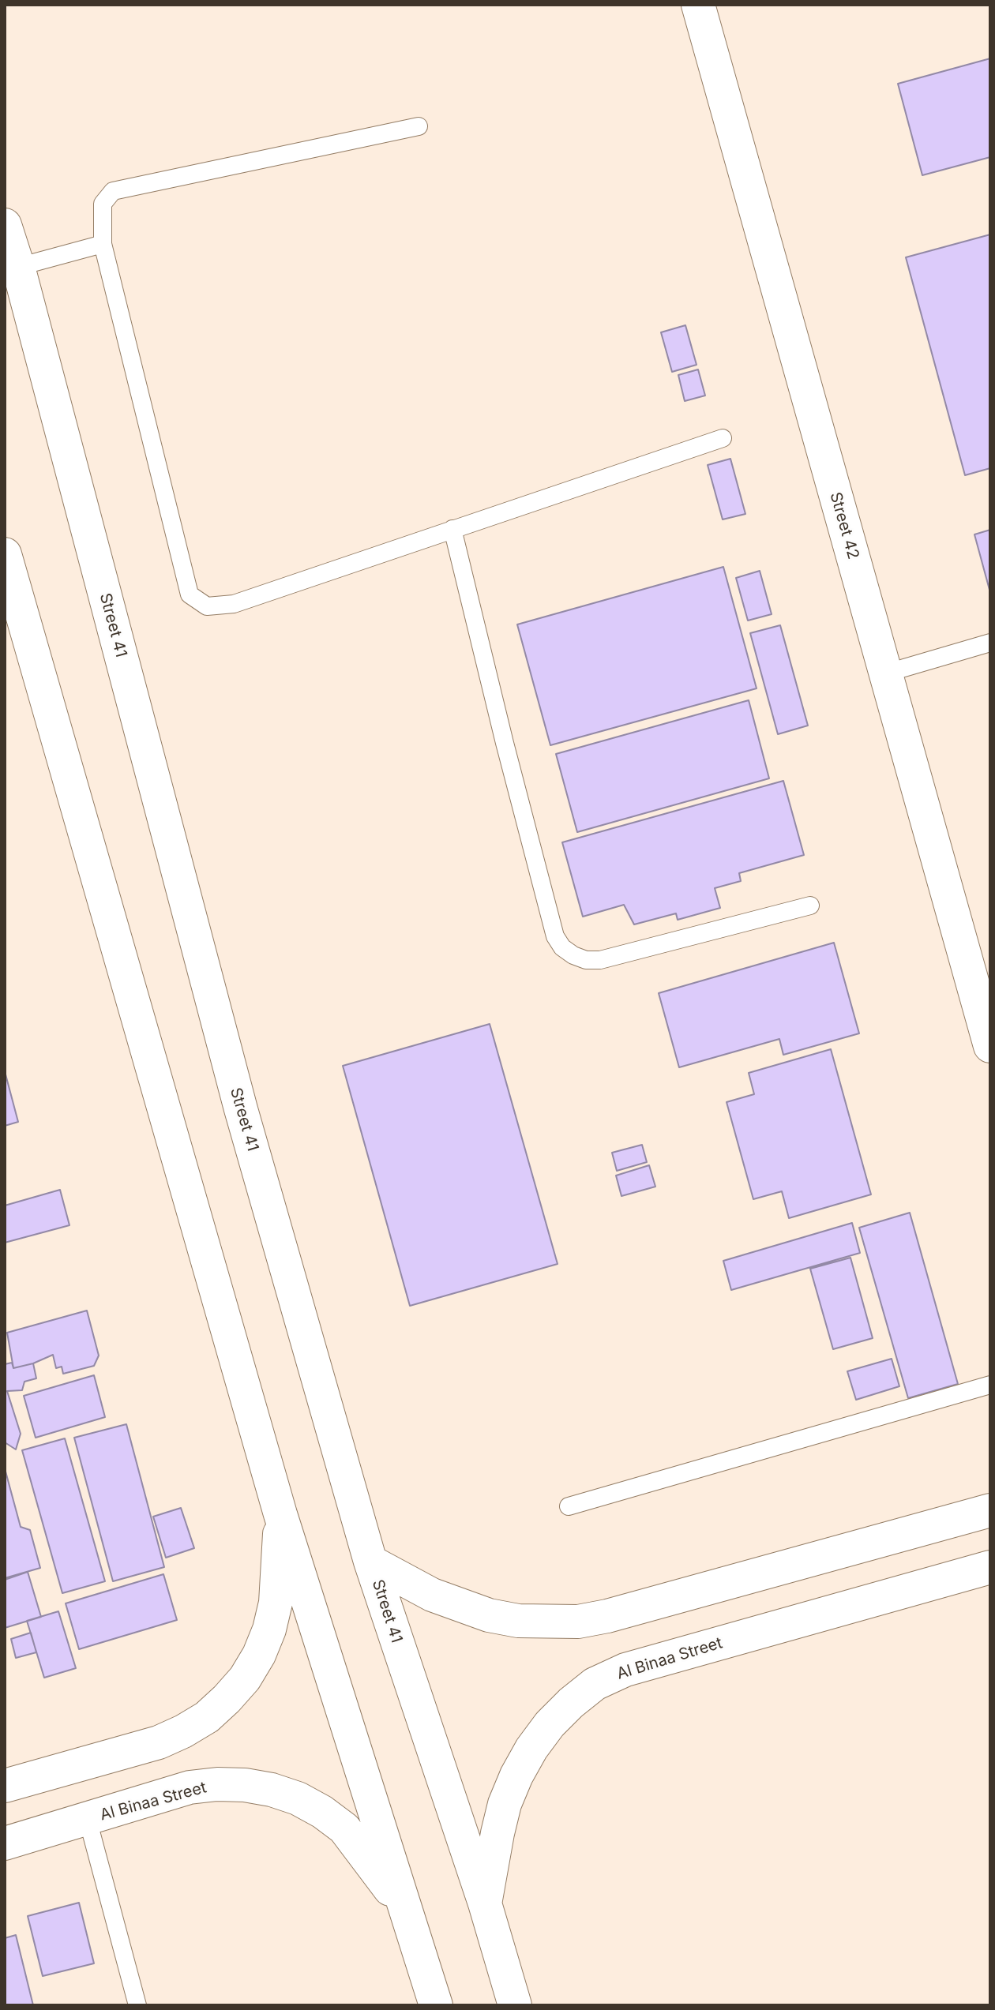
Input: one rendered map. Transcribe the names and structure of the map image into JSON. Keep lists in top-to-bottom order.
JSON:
{
  "streets": {
    "street": ["Street 42", "Street 41", "Al Binaa Street"]
  },
  "crossings": [
    ["Street 41", "Al Binaa Street"]
  ]
}
